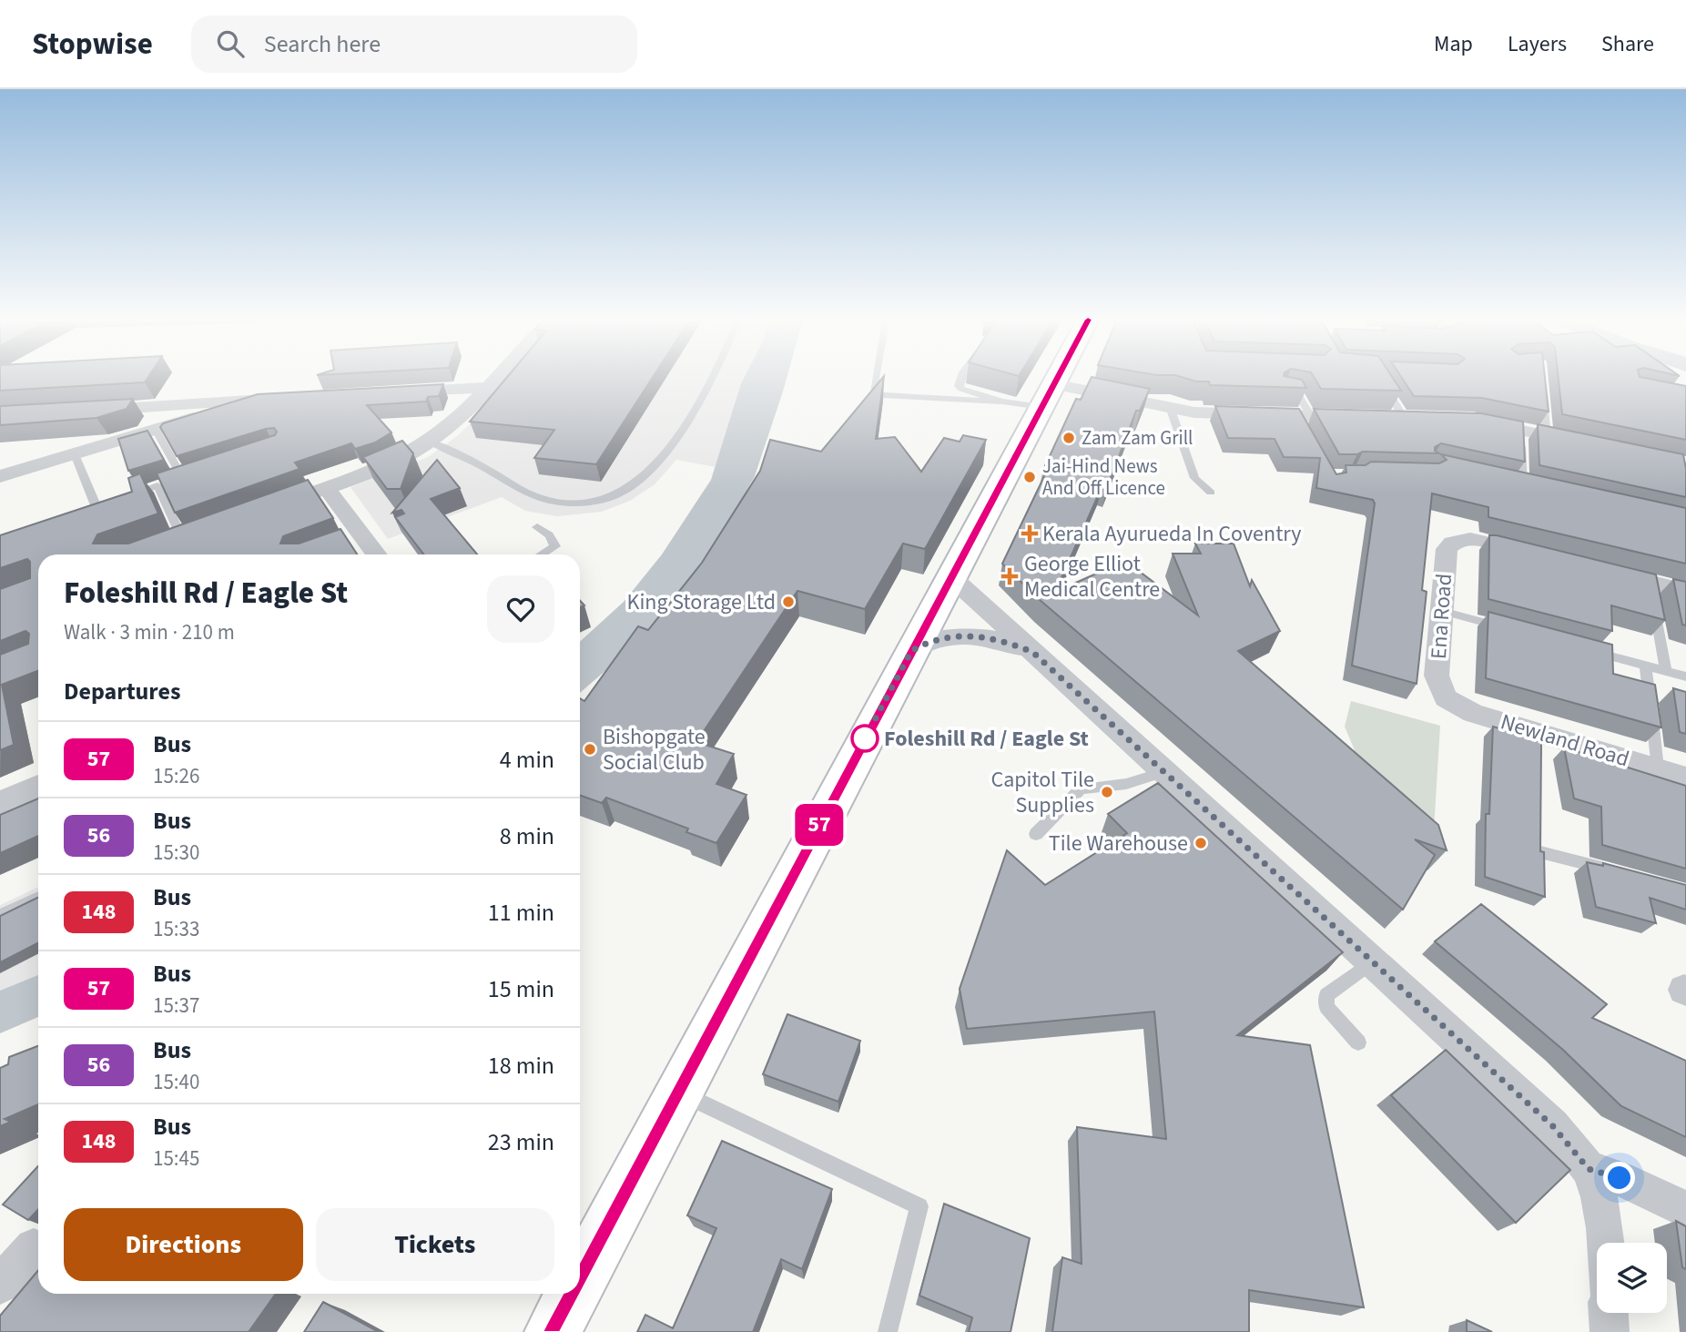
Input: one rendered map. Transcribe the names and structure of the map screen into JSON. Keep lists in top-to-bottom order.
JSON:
{
  "streets": {
    "street": ["Ena Road", "Newland Road"]
  },
  "crossings": [
    ["Ena Road", "Newland Road"]
  ],
  "places": {
    "other": [
      "Zam Zam Grill",
      "Jai-Hind News And Off Licence",
      "King Storage Ltd",
      "Foleshill Rd / Eagle St",
      "Bishopgate Social Club",
      "Capitol Tile Supplies",
      "Tile Warehouse"
    ],
    "health": ["Kerala Ayurueda In Coventry", "George Elliot Medical Centre"]
  },
  "lines": ["bus line 57"],
  "page": {
    "header": "Stopwise",
    "search": "Search here",
    "nav": ["Map", "Layers", "Share"],
    "on_map": "57",
    "heading": [
      ["Foleshill Rd / Eagle St", "Walk · 3 min · 210 m"],
      "Departures"
    ],
    "list": [
      {
        "mark": "57",
        "name": "Bus",
        "note": "15:26",
        "value": "4 min"
      },
      {
        "mark": "56",
        "name": "Bus",
        "note": "15:30",
        "value": "8 min"
      },
      {
        "mark": "148",
        "name": "Bus",
        "note": "15:33",
        "value": "11 min"
      },
      {
        "mark": "57",
        "name": "Bus",
        "note": "15:37",
        "value": "15 min"
      },
      {
        "mark": "56",
        "name": "Bus",
        "note": "15:40",
        "value": "18 min"
      },
      {
        "mark": "148",
        "name": "Bus",
        "note": "15:45",
        "value": "23 min"
      }
    ],
    "buttons": ["Directions", "Tickets"]
  }
}
